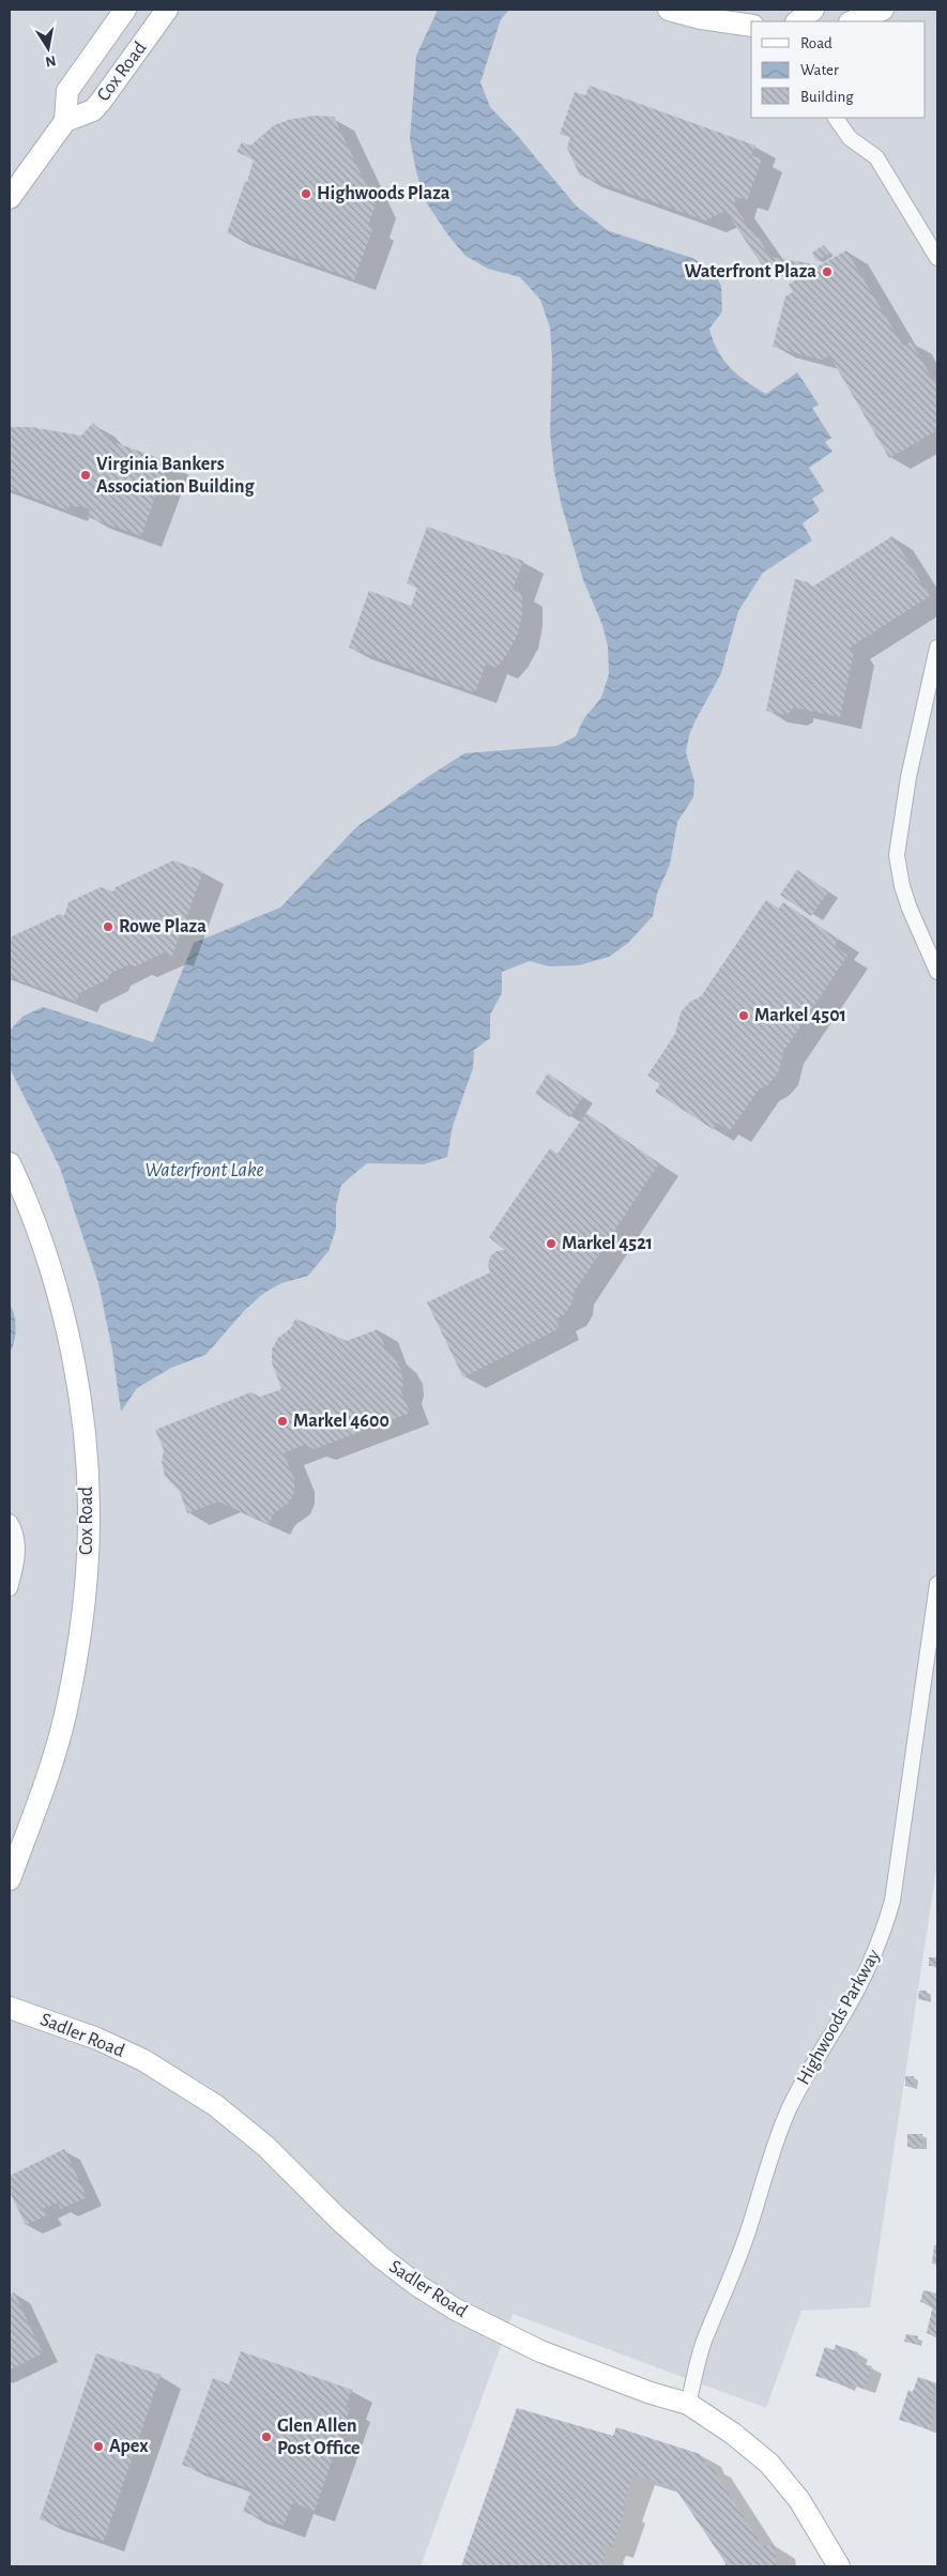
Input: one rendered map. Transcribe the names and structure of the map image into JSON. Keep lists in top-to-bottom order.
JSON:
{
  "streets": {
    "street": ["Cox Road", "Highwoods Parkway", "Sadler Road"]
  },
  "crossings": [
    ["Highwoods Parkway", "Sadler Road"]
  ],
  "water": ["Waterfront Lake"],
  "places": [
    "Highwoods Plaza",
    "Waterfront Plaza",
    "Virginia Bankers Association Building",
    "Rowe Plaza",
    "Markel 4501",
    "Markel 4521",
    "Markel 4600",
    "Glen Allen Post Office",
    "Apex"
  ],
  "legend": ["Road", "Water", "Building"],
  "north": "bottom"
}
